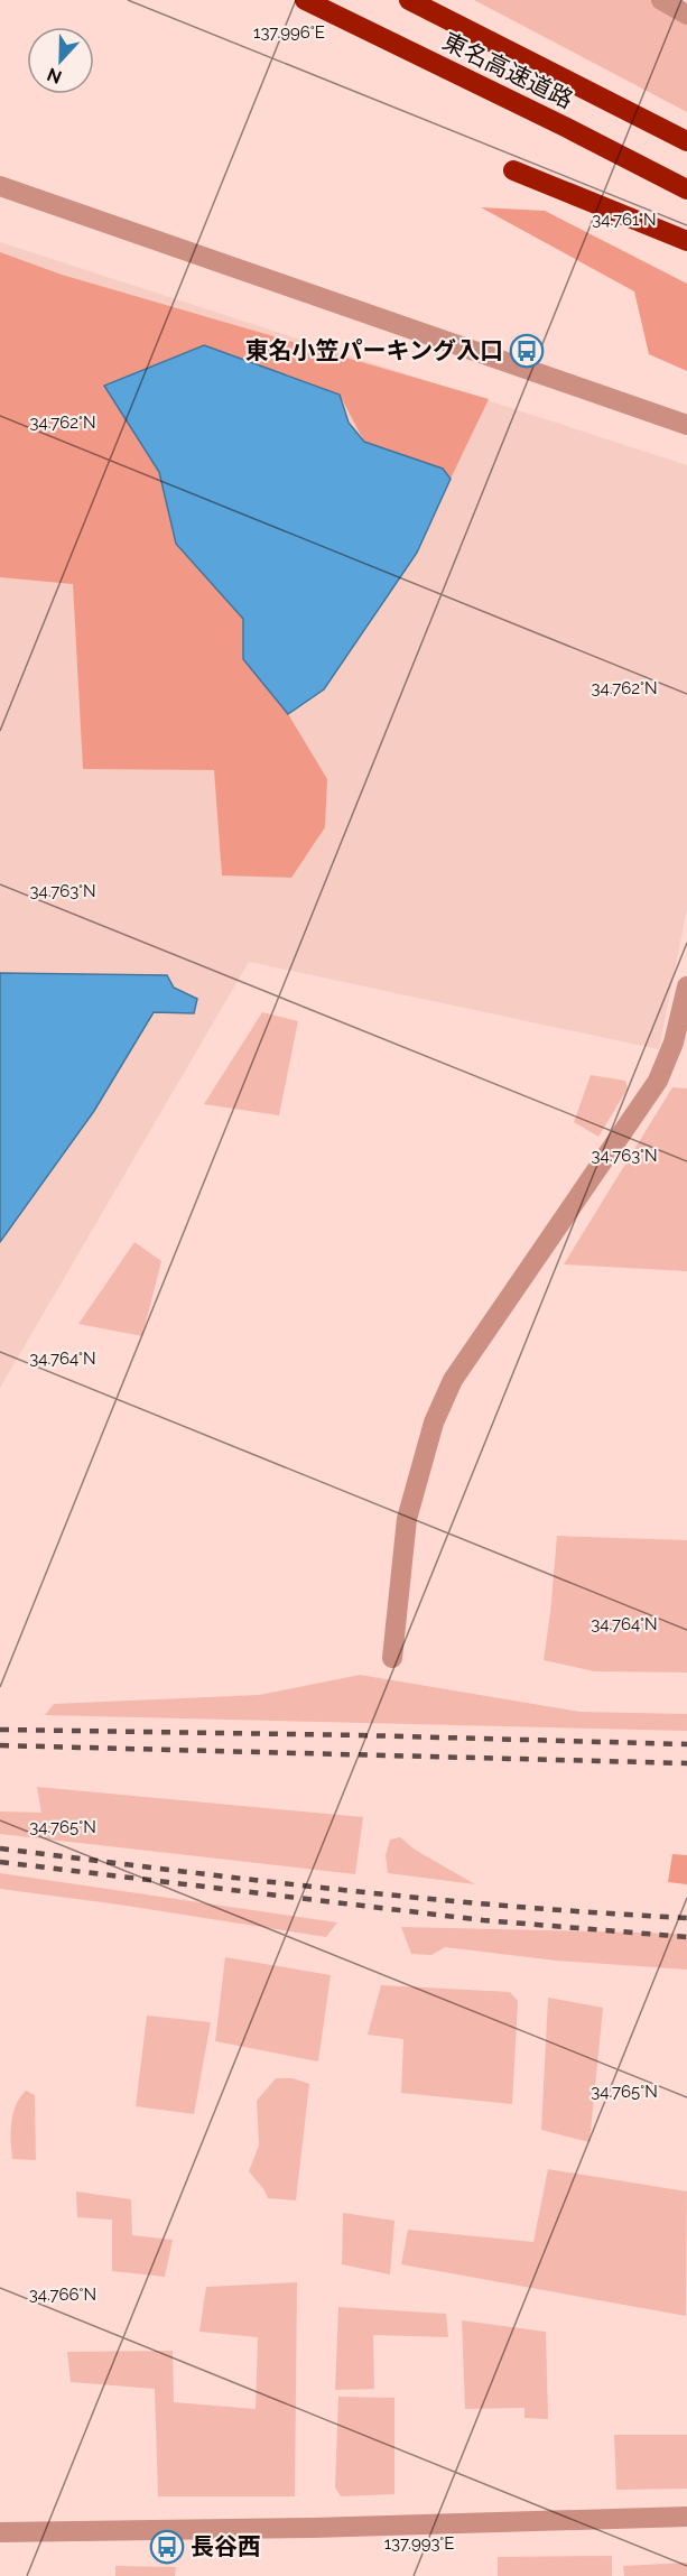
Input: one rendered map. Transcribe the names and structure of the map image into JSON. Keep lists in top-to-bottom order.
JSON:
{
  "streets": {
    "highway": ["東名高速道路"]
  },
  "places": {
    "bus stop": ["東名小笠パーキング入口", "長谷西"]
  },
  "north": "bottom",
  "coordinates": [
    "137.996°E",
    "34.761°N",
    "34.762°N",
    "34.763°N",
    "34.764°N",
    "34.765°N",
    "34.766°N",
    "137.993°E"
  ]
}
